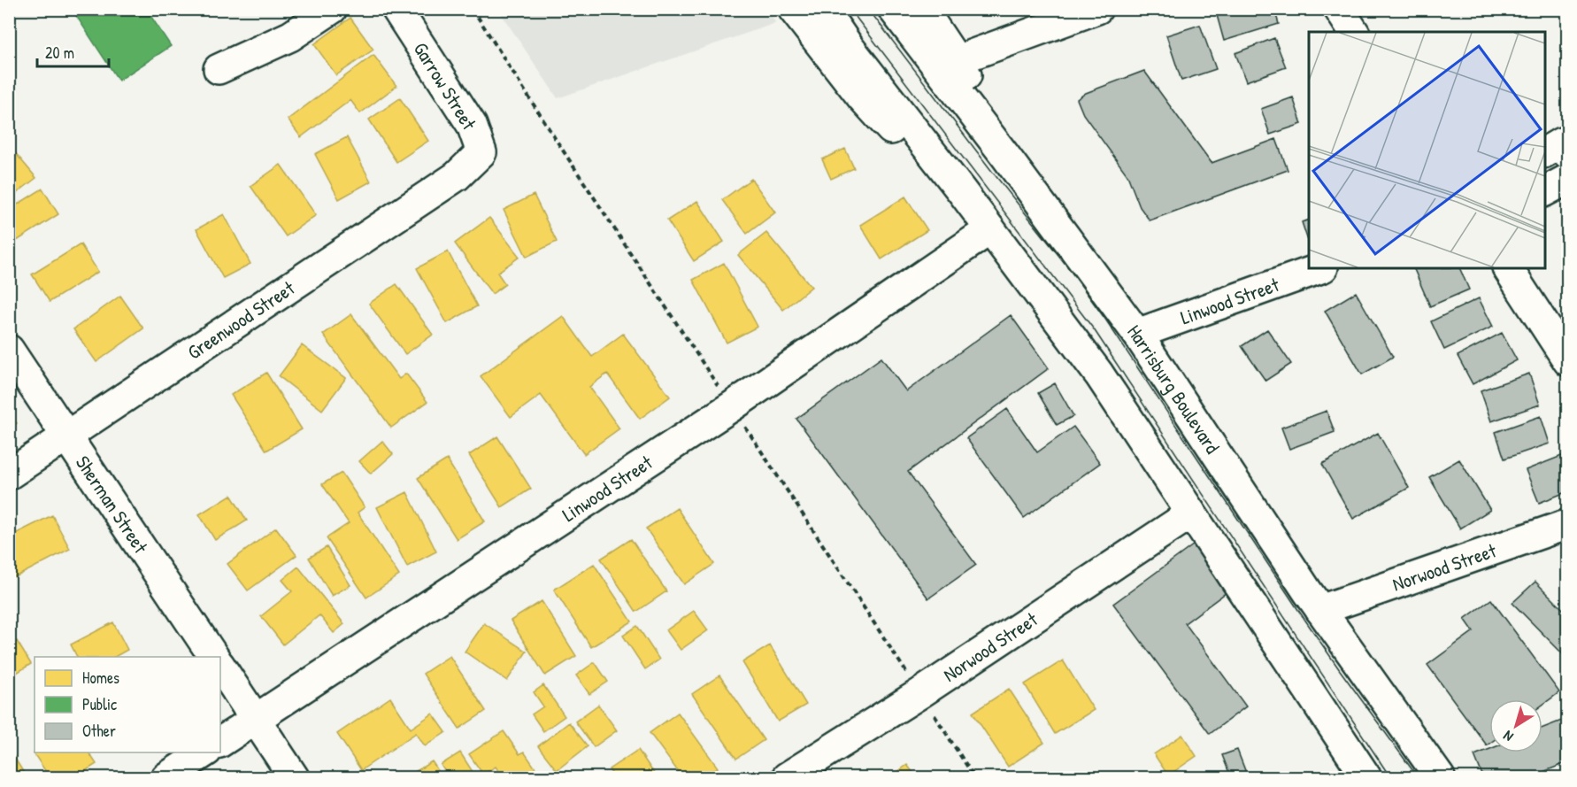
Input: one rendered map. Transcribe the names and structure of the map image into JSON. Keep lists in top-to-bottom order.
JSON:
{
  "streets": {
    "street": [
      "Garrow Street",
      "Linwood Street",
      "Greenwood Street",
      "Harrisburg Boulevard",
      "Sherman Street",
      "Norwood Street"
    ]
  },
  "crossings": [
    ["Garrow Street", "Greenwood Street"],
    ["Linwood Street", "Harrisburg Boulevard"],
    ["Greenwood Street", "Sherman Street"],
    ["Harrisburg Boulevard", "Norwood Street"]
  ],
  "legend": ["Homes", "Public", "Other"],
  "scale_bar": "20 m",
  "north": "bottom left"
}
